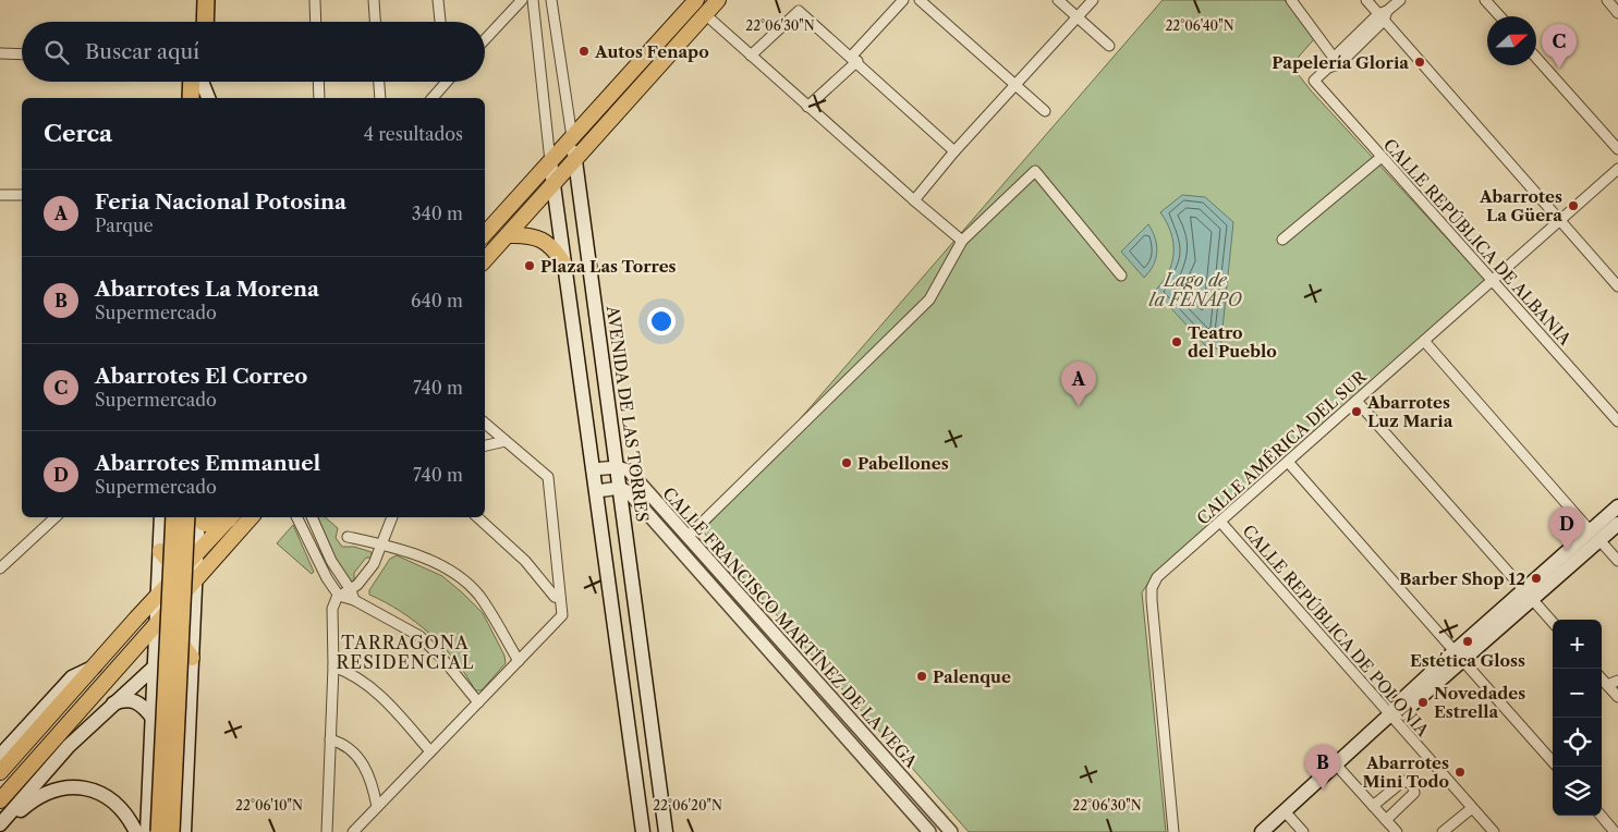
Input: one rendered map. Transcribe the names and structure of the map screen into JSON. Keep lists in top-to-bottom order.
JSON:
{
  "streets": {
    "main road": ["AVENIDA DE LAS TORRES"],
    "street": [
      "CALLE REPÚBLICA DE ALBANIA",
      "CALLE AMÉRICA DEL SUR",
      "CALLE FRANCISCO MARTÍNEZ DE LA VEGA",
      "CALLE REPÚBLICA DE POLONIA"
    ]
  },
  "crossings": [
    ["CALLE REPÚBLICA DE ALBANIA", "CALLE AMÉRICA DEL SUR"],
    ["AVENIDA DE LAS TORRES", "CALLE FRANCISCO MARTÍNEZ DE LA VEGA"],
    ["CALLE AMÉRICA DEL SUR", "CALLE REPÚBLICA DE POLONIA"]
  ],
  "districts": ["TARRAGONA RESIDENCIAL"],
  "water": ["Lago de la FENAPO"],
  "places": [
    "Autos Fenapo",
    "Papelería Gloria",
    "Abarrotes La Güera",
    "Plaza Las Torres",
    "Teatro del Pueblo",
    "Abarrotes Luz Maria",
    "Pabellones",
    "Barber Shop 12",
    "Estética Gloss",
    "Palenque",
    "Novedades Estrella",
    "Abarrotes Mini Todo"
  ],
  "north": "right",
  "page": {
    "search": "Buscar aquí",
    "pins": [
      "C",
      "A",
      "D",
      "B"
    ],
    "heading": ["Cerca", "4 resultados"],
    "list": [
      {
        "mark": "A",
        "name": "Feria Nacional Potosina",
        "note": "Parque",
        "value": "340 m"
      },
      {
        "mark": "B",
        "name": "Abarrotes La Morena",
        "note": "Supermercado",
        "value": "640 m"
      },
      {
        "mark": "C",
        "name": "Abarrotes El Correo",
        "note": "Supermercado",
        "value": "740 m"
      },
      {
        "mark": "D",
        "name": "Abarrotes Emmanuel",
        "note": "Supermercado",
        "value": "740 m"
      }
    ],
    "map_buttons": ["+", "−"]
  },
  "coordinates": [
    "22°06'30\"N",
    "22°06'40\"N",
    "22°06'10\"N",
    "22°06'20\"N"
  ]
}
